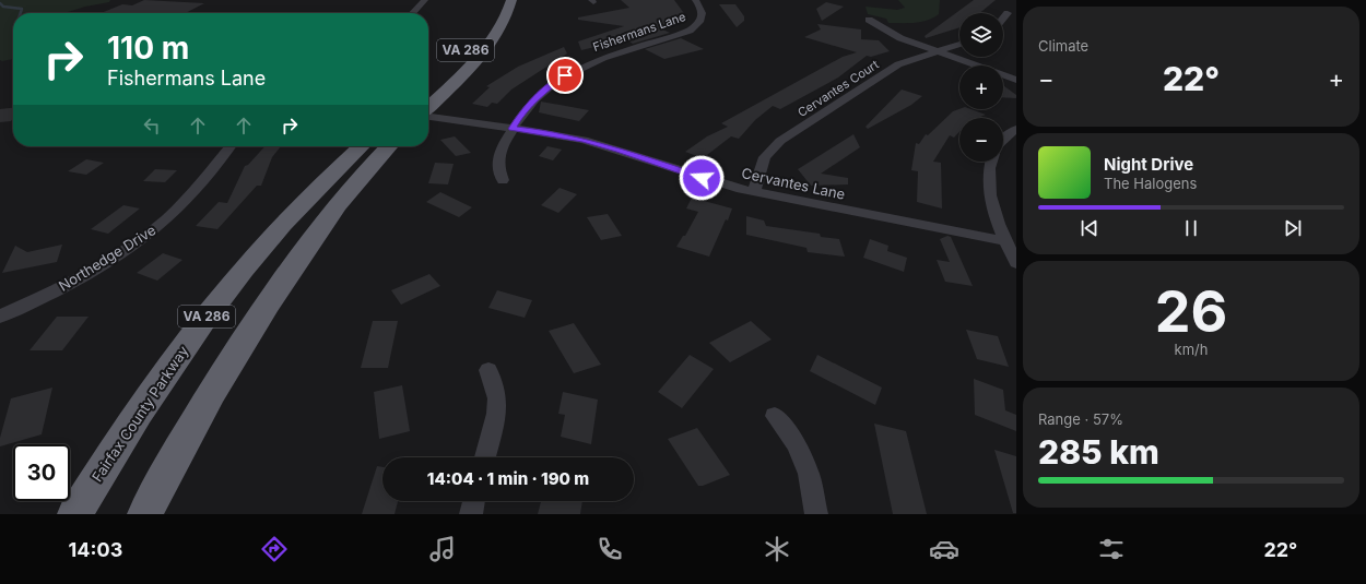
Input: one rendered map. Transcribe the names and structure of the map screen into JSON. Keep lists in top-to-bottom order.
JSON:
{
  "streets": {
    "highway": ["VA 286", "Fairfax County Parkway"],
    "street": [
      "Fishermans Lane",
      "Cervantes Court",
      "Cervantes Lane",
      "Northedge Drive"
    ]
  },
  "crossings": [
    ["Fishermans Lane", "Cervantes Lane"],
    ["Cervantes Court", "Cervantes Lane"]
  ],
  "page": {
    "tile": [
      "Climate",
      ["26", "km/h"],
      ["Range · 57%", "285 km"]
    ],
    "map_buttons": ["+", "−"],
    "turn": ["110 m", "Fishermans Lane"],
    "heat": ["−", "22°", "+"],
    "song": ["Night Drive", "The Halogens"],
    "limit": "30",
    "trip": "14:04 · 1 min · 190 m",
    "tabs": ["14:03", "22°"]
  }
}
